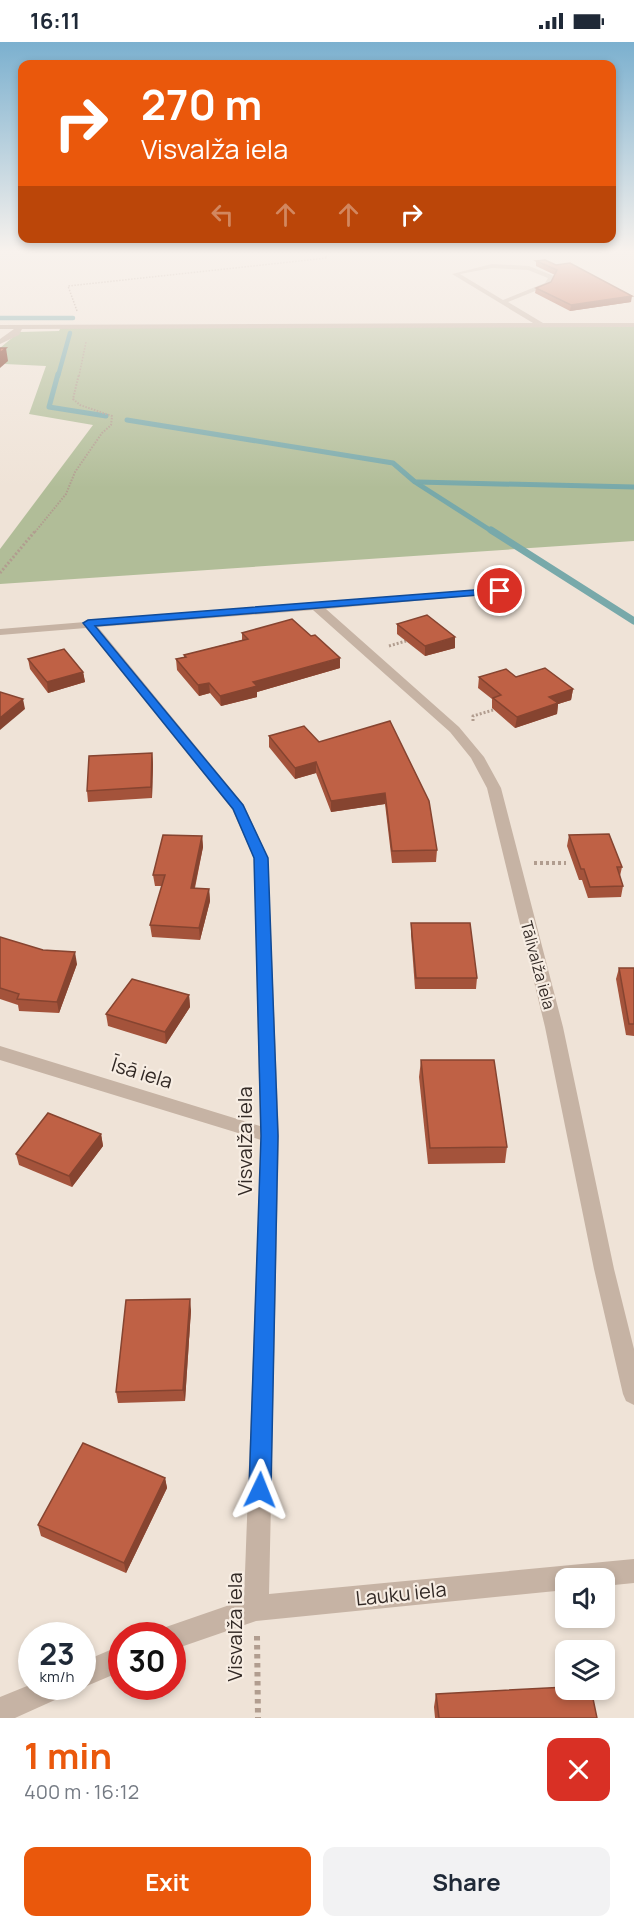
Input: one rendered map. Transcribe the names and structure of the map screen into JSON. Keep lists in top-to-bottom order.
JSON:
{
  "streets": {
    "street": [
      "Tālivalža iela",
      "Īsā iela",
      "Visvalža iela",
      "Lauku iela"
    ]
  },
  "crossings": [
    ["Īsā iela", "Visvalža iela"],
    ["Visvalža iela", "Lauku iela"]
  ],
  "page": {
    "status": "16:11",
    "turn": ["270 m", "Visvalža iela"],
    "speed": "23 km/h",
    "limit": "30",
    "heading": ["1 min", "400 m · 16:12"],
    "buttons": ["Exit", "Share"]
  }
}
